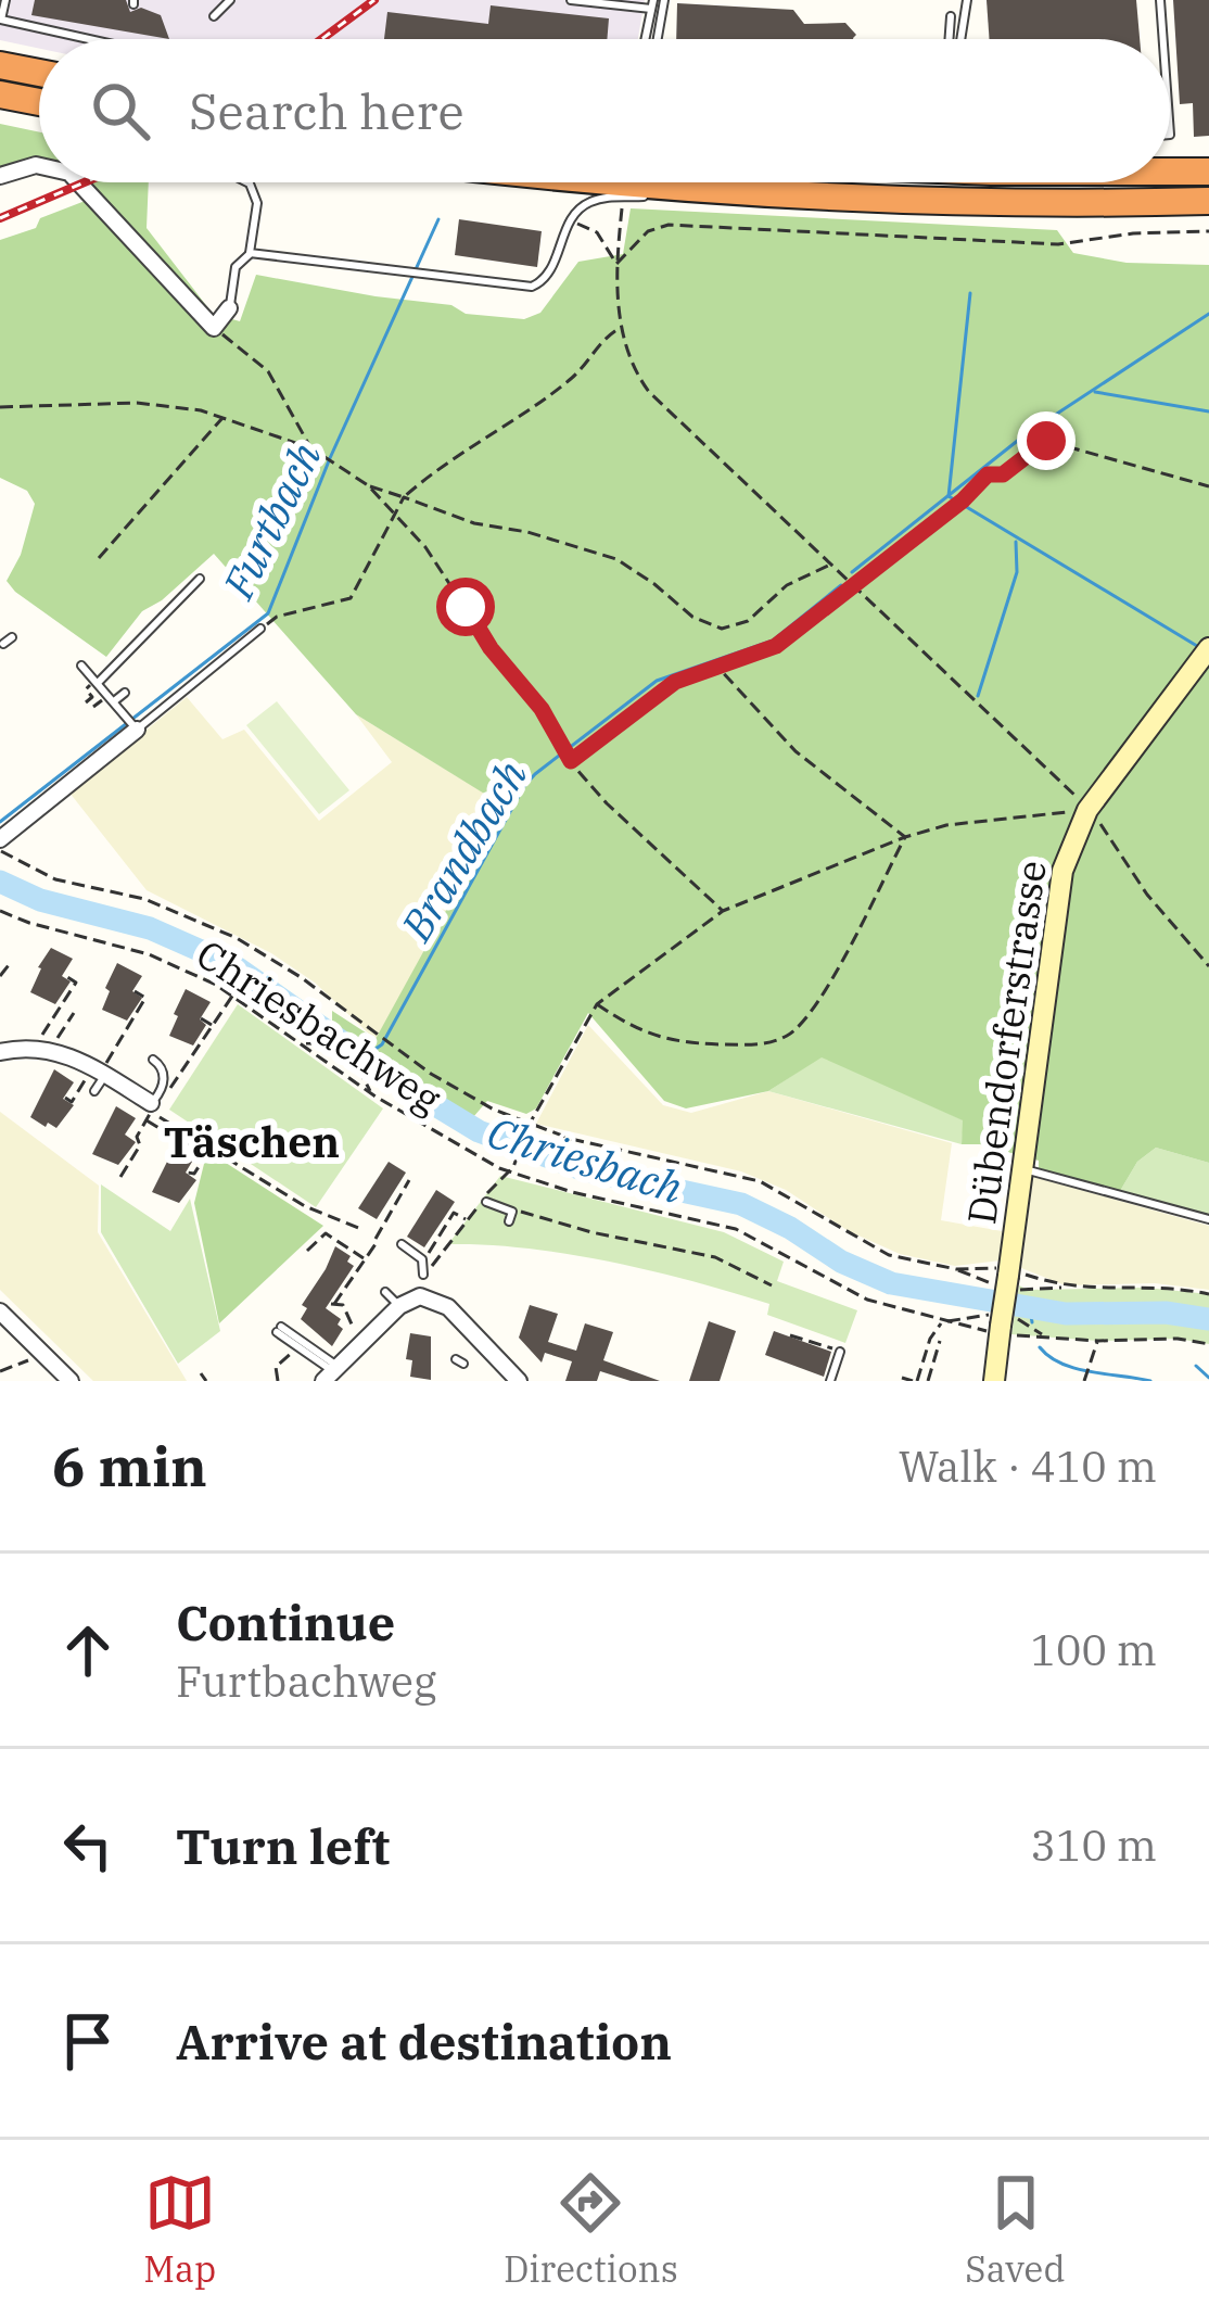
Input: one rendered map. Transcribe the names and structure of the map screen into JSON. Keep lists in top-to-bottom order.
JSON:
{
  "streets": {
    "street": ["Dübendorferstrasse"],
    "path": ["Chriesbachweg"]
  },
  "crossings": [
    ["Chriesbachweg", "Dübendorferstrasse"]
  ],
  "districts": ["Täschen"],
  "water": ["Furtbach", "Brandbach", "Chriesbach"],
  "page": {
    "search": "Search here",
    "heading": ["6 min", "Walk · 410 m"],
    "list": [
      ["Continue", "Furtbachweg", "100 m"],
      ["Turn left", "310 m"],
      "Arrive at destination"
    ],
    "nav": ["Map", "Directions", "Saved"]
  }
}
